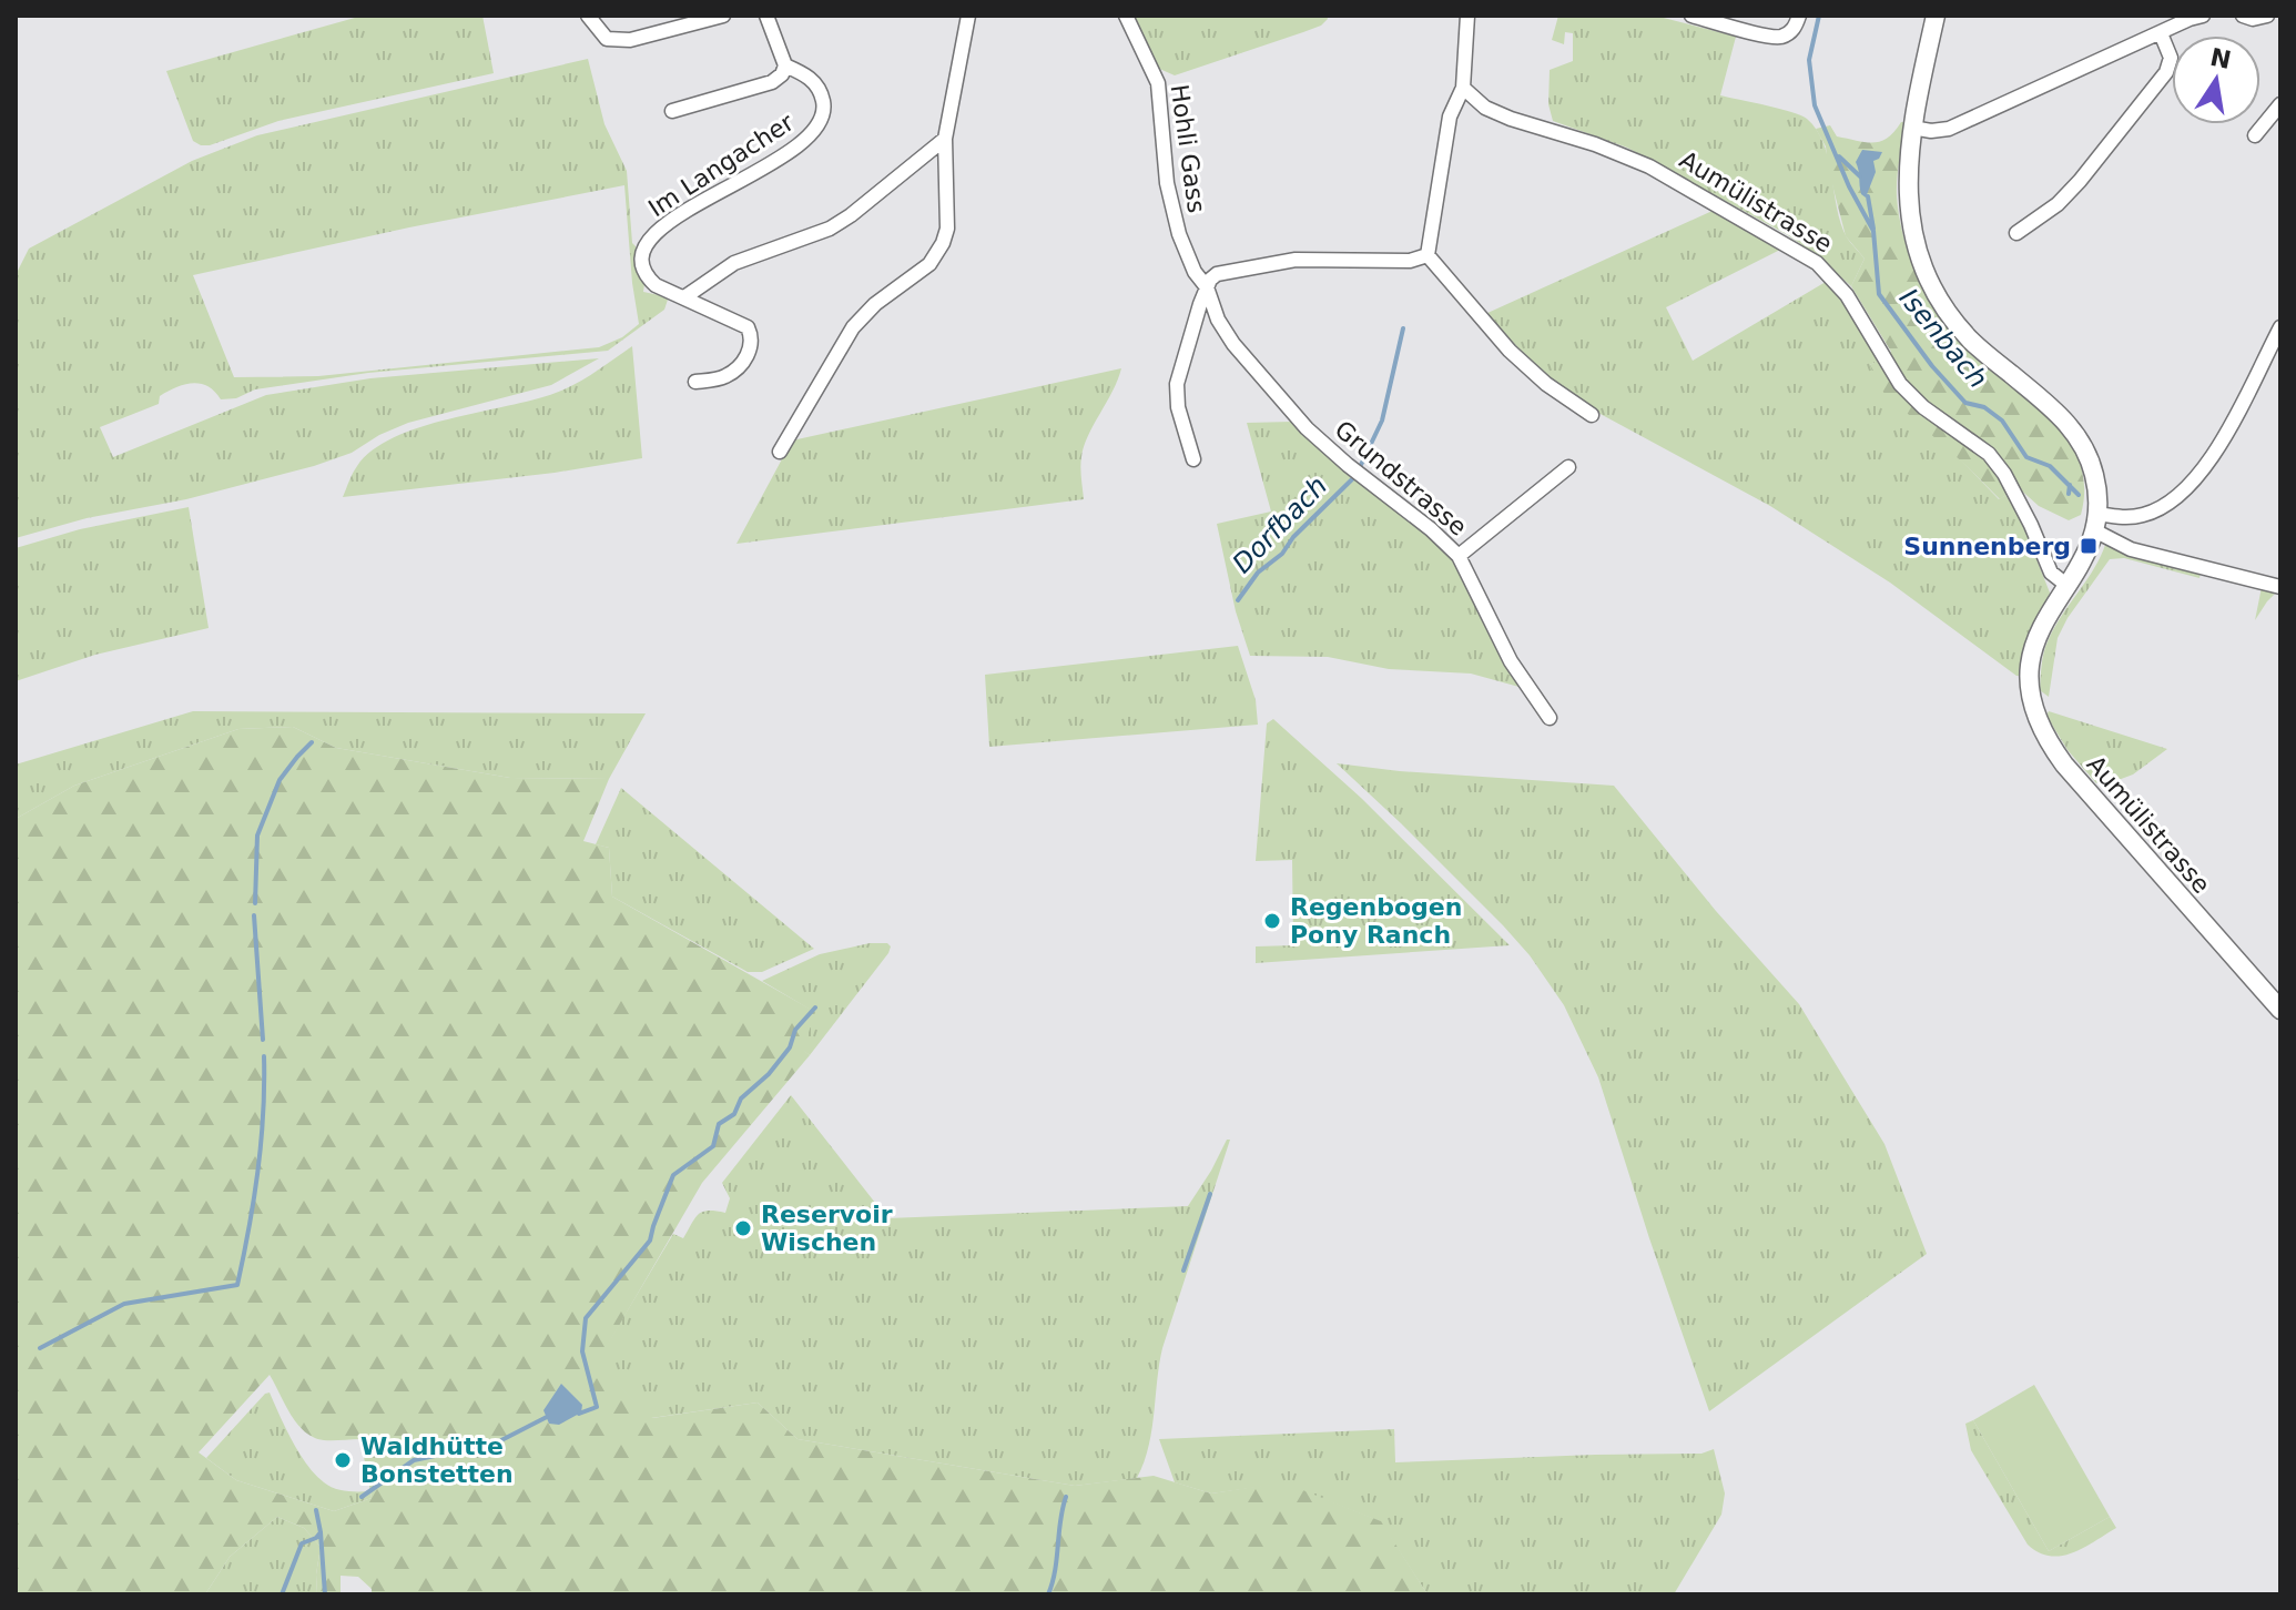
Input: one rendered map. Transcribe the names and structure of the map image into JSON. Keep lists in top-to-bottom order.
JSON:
{
  "streets": {
    "main road": ["Aumülistrasse"],
    "street": ["Hohli Gass", "Im Langacher", "Grundstrasse"]
  },
  "crossings": [
    ["Hohli Gass", "Grundstrasse"]
  ],
  "water": ["Isenbach", "Dorfbach"],
  "places": {
    "transit": ["Sunnenberg"],
    "other": ["Regenbogen Pony Ranch", "Reservoir Wischen", "Waldhütte Bonstetten"]
  },
  "north": "top"
}
